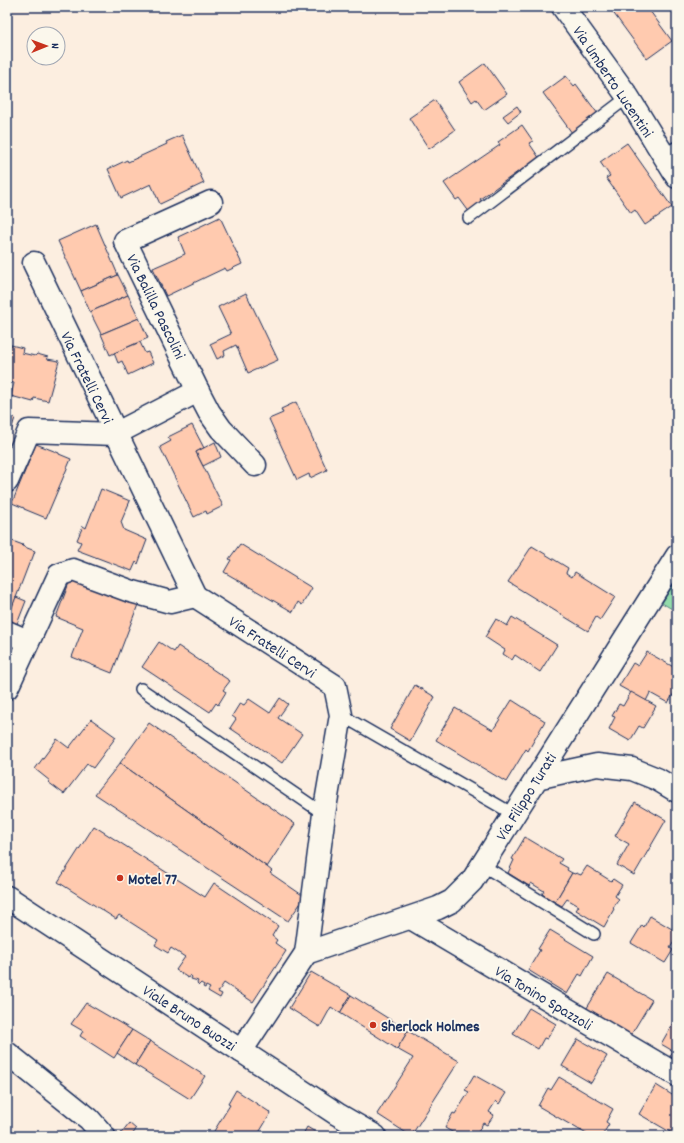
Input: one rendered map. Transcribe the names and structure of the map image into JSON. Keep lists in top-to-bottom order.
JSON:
{
  "streets": {
    "street": [
      "Via Umberto Lucentini",
      "Via Balilla Pascolini",
      "Via Fratelli Cervi",
      "Via Filippo Turati",
      "Via Tonino Spazzoli",
      "Viale Bruno Buozzi"
    ]
  },
  "crossings": [
    ["Via Fratelli Cervi", "Via Filippo Turati"],
    ["Via Fratelli Cervi", "Viale Bruno Buozzi"],
    ["Via Filippo Turati", "Via Tonino Spazzoli"]
  ],
  "places": ["Motel 77", "Sherlock Holmes"],
  "north": "right"
}
